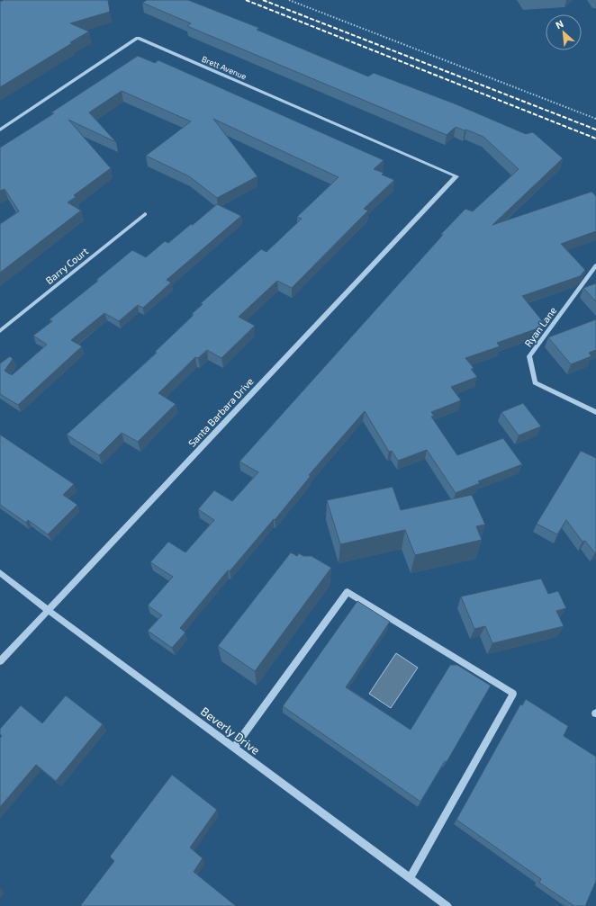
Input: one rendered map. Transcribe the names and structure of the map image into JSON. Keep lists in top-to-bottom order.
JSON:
{
  "streets": {
    "street": [
      "Brett Avenue",
      "Barry Court",
      "Ryan Lane",
      "Santa Barbara Drive",
      "Beverly Drive"
    ]
  },
  "crossings": [
    ["Brett Avenue", "Santa Barbara Drive"],
    ["Santa Barbara Drive", "Beverly Drive"]
  ],
  "north": "top left"
}
